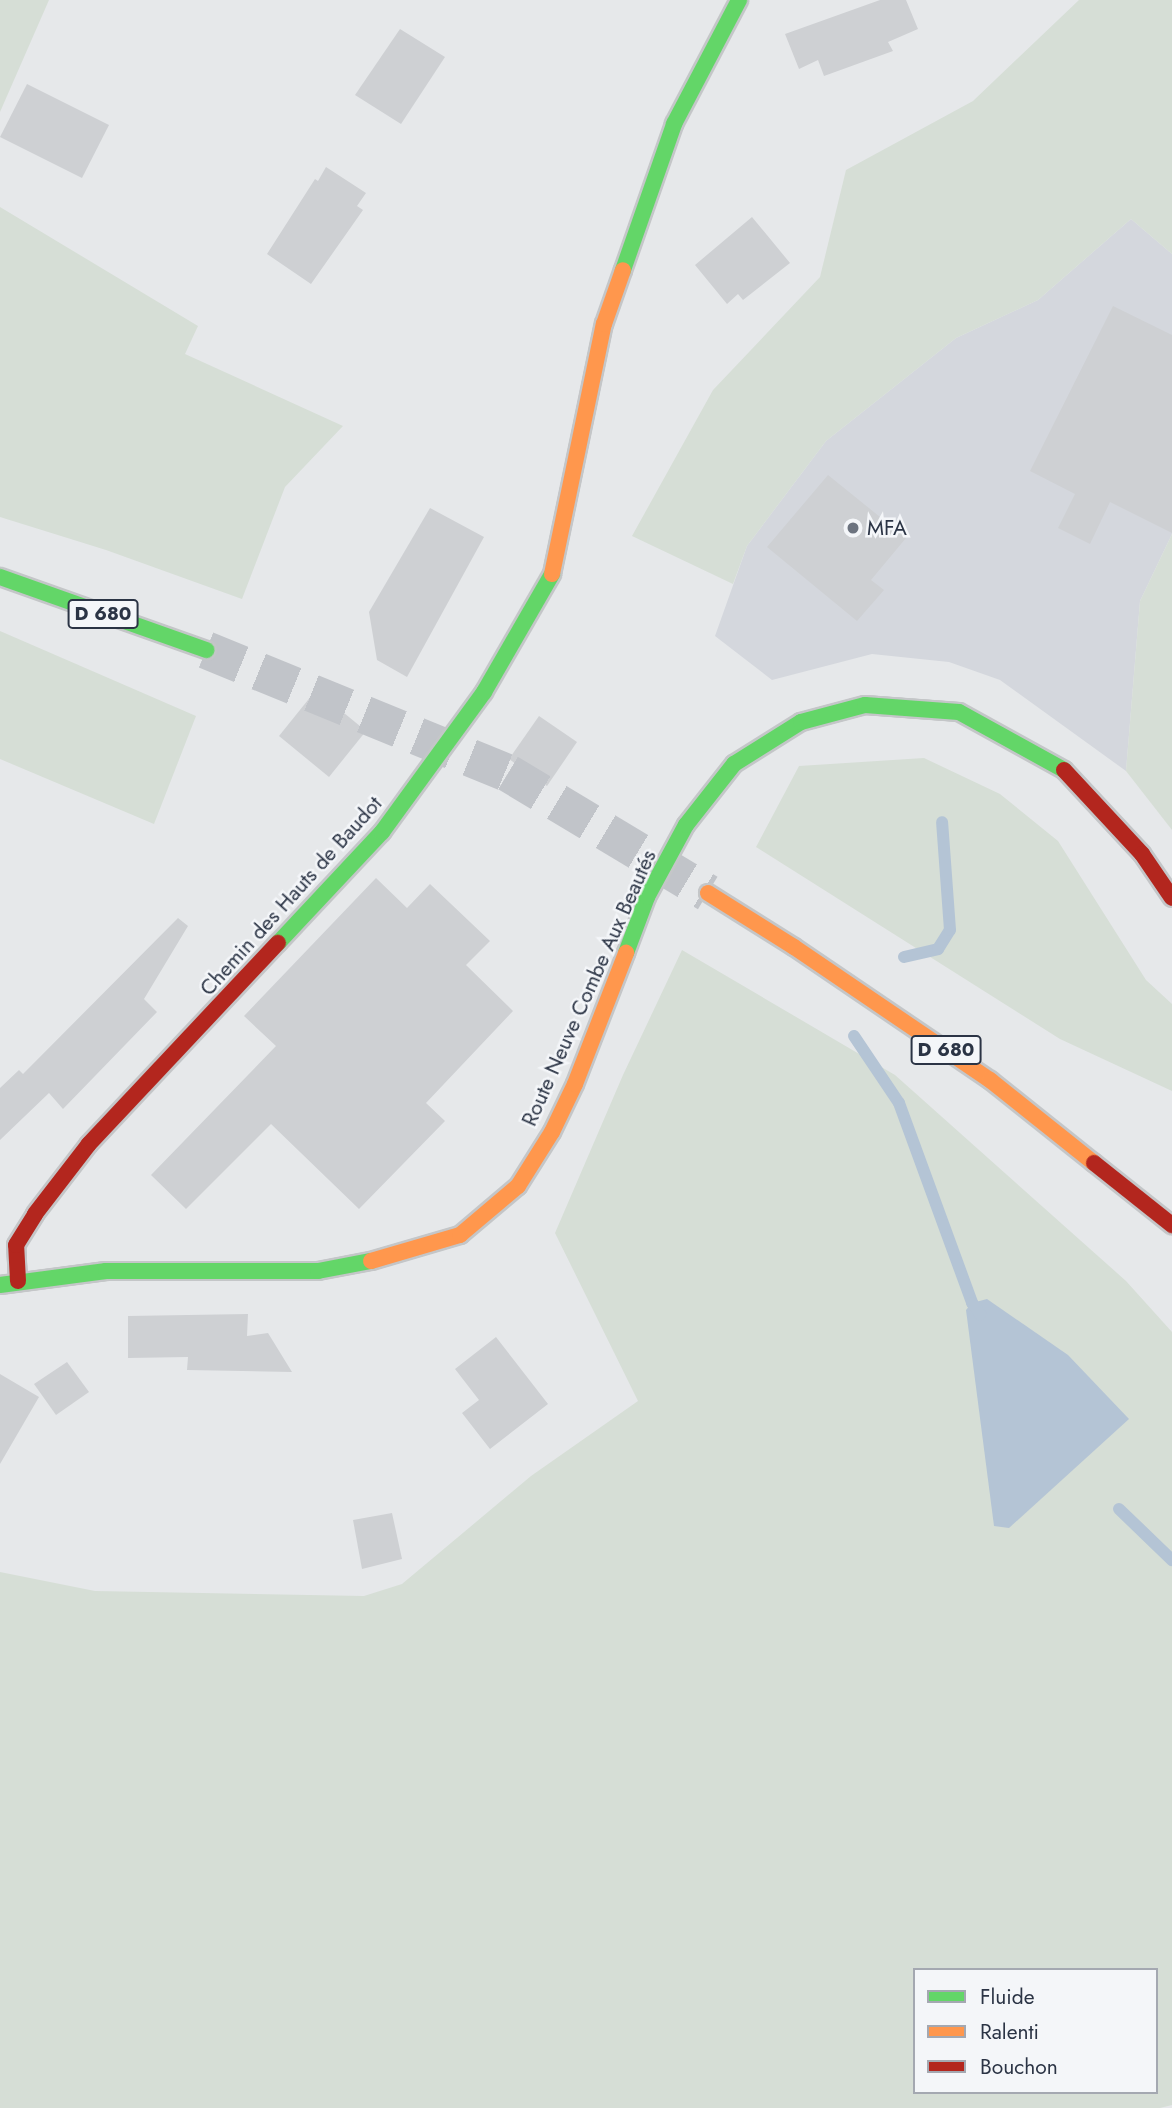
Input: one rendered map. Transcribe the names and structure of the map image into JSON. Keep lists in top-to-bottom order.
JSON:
{
  "streets": {
    "main road": ["D 680", "Chemin des Hauts de Baudot", "Route Neuve Combe Aux Beautés"]
  },
  "crossings": [
    ["Chemin des Hauts de Baudot", "Route Neuve Combe Aux Beautés"]
  ],
  "places": ["MFA"],
  "legend": ["Fluide", "Ralenti", "Bouchon"]
}
